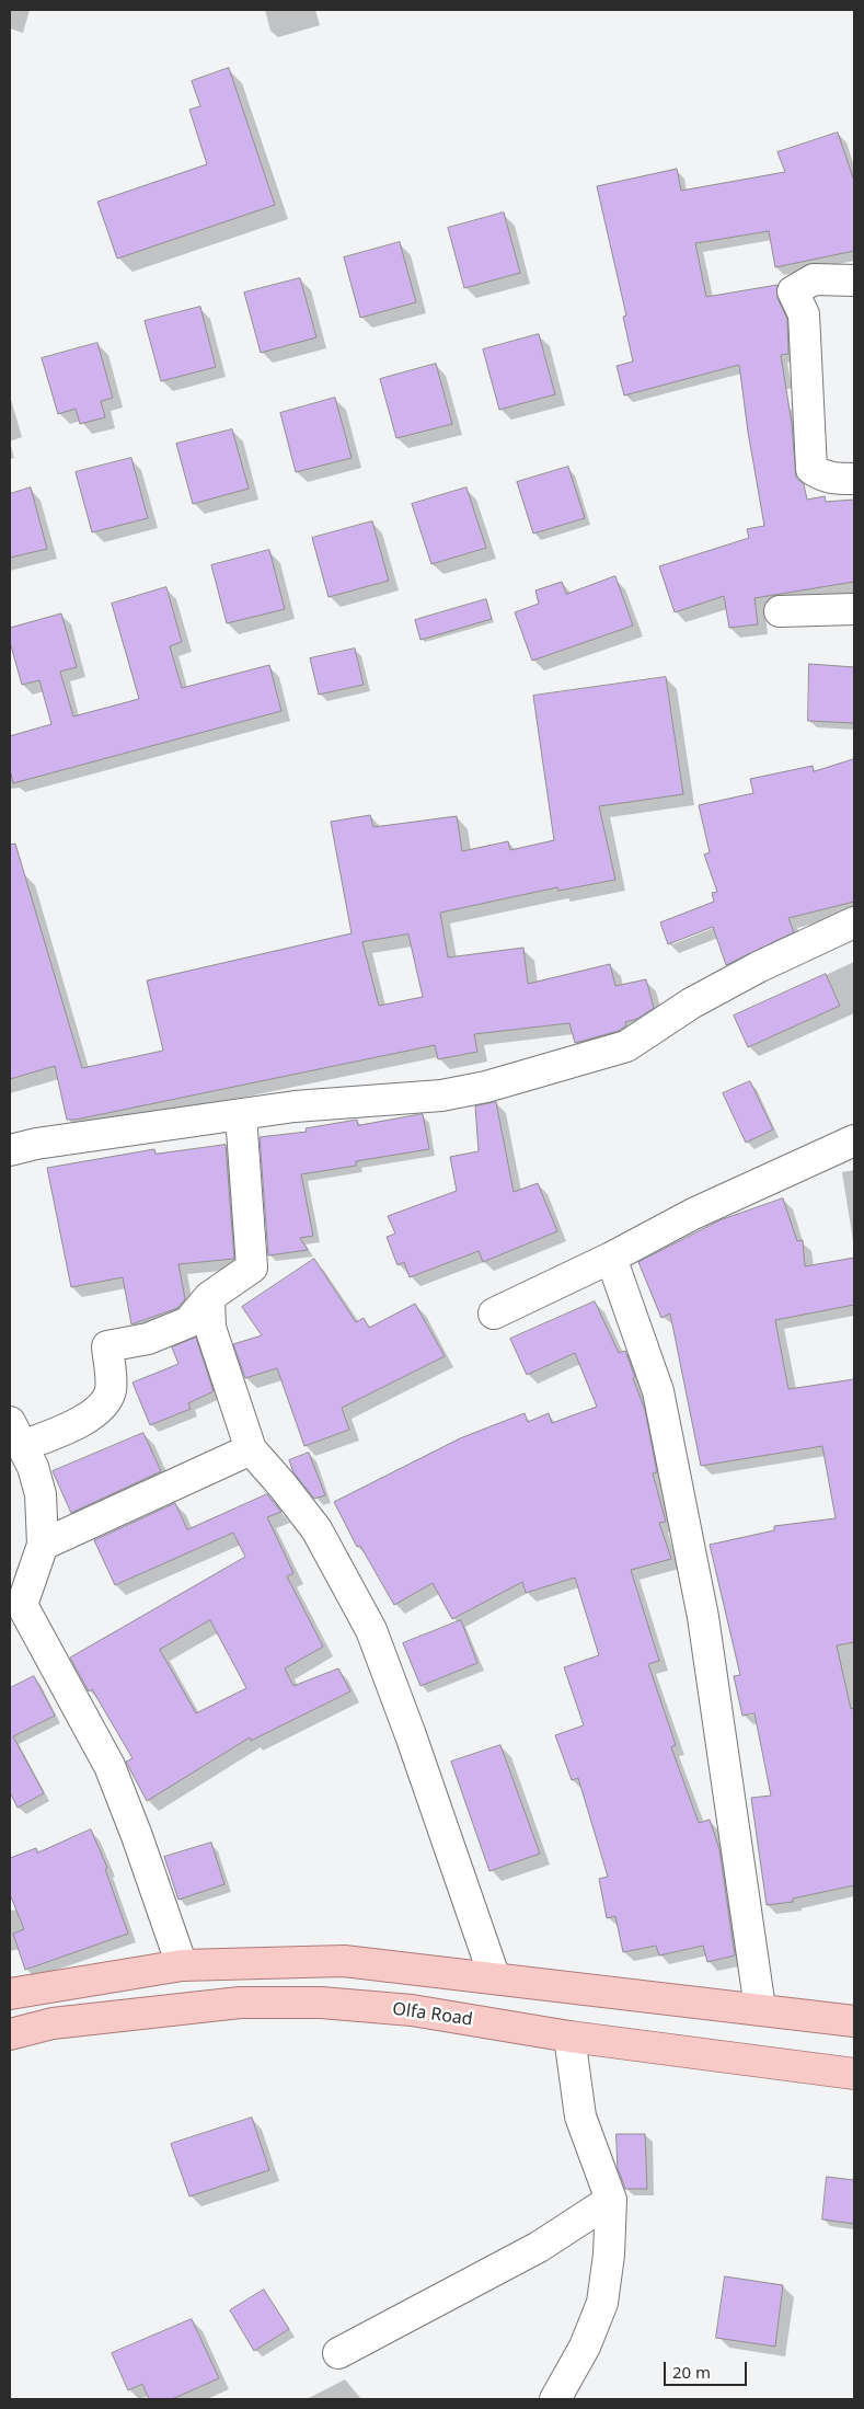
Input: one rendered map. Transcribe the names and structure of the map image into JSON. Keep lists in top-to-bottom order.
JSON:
{
  "streets": {
    "main road": ["Olfa Road"]
  },
  "scale_bar": "20 m"
}
